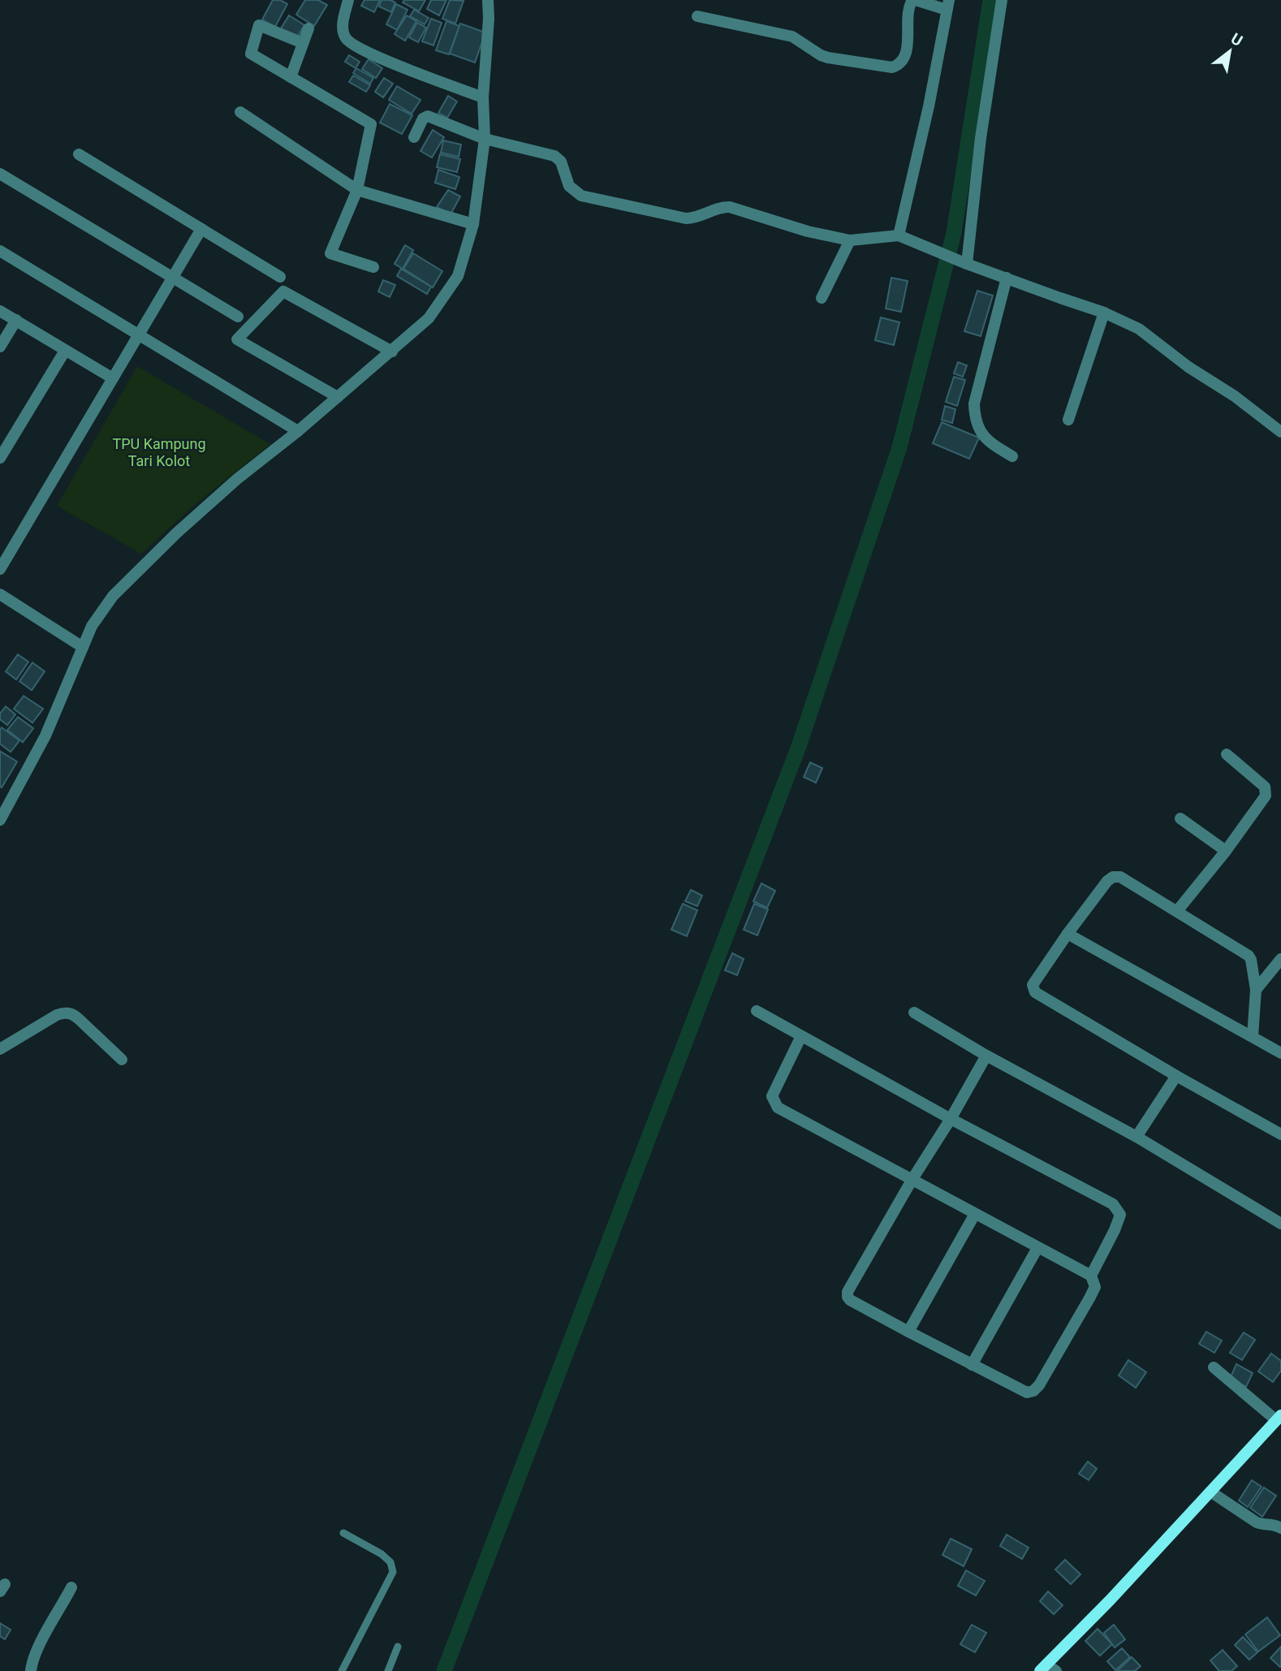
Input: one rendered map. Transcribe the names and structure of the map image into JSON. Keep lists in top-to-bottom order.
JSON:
{
  "parks": ["TPU Kampung Tari Kolot"],
  "north": "top right"
}
